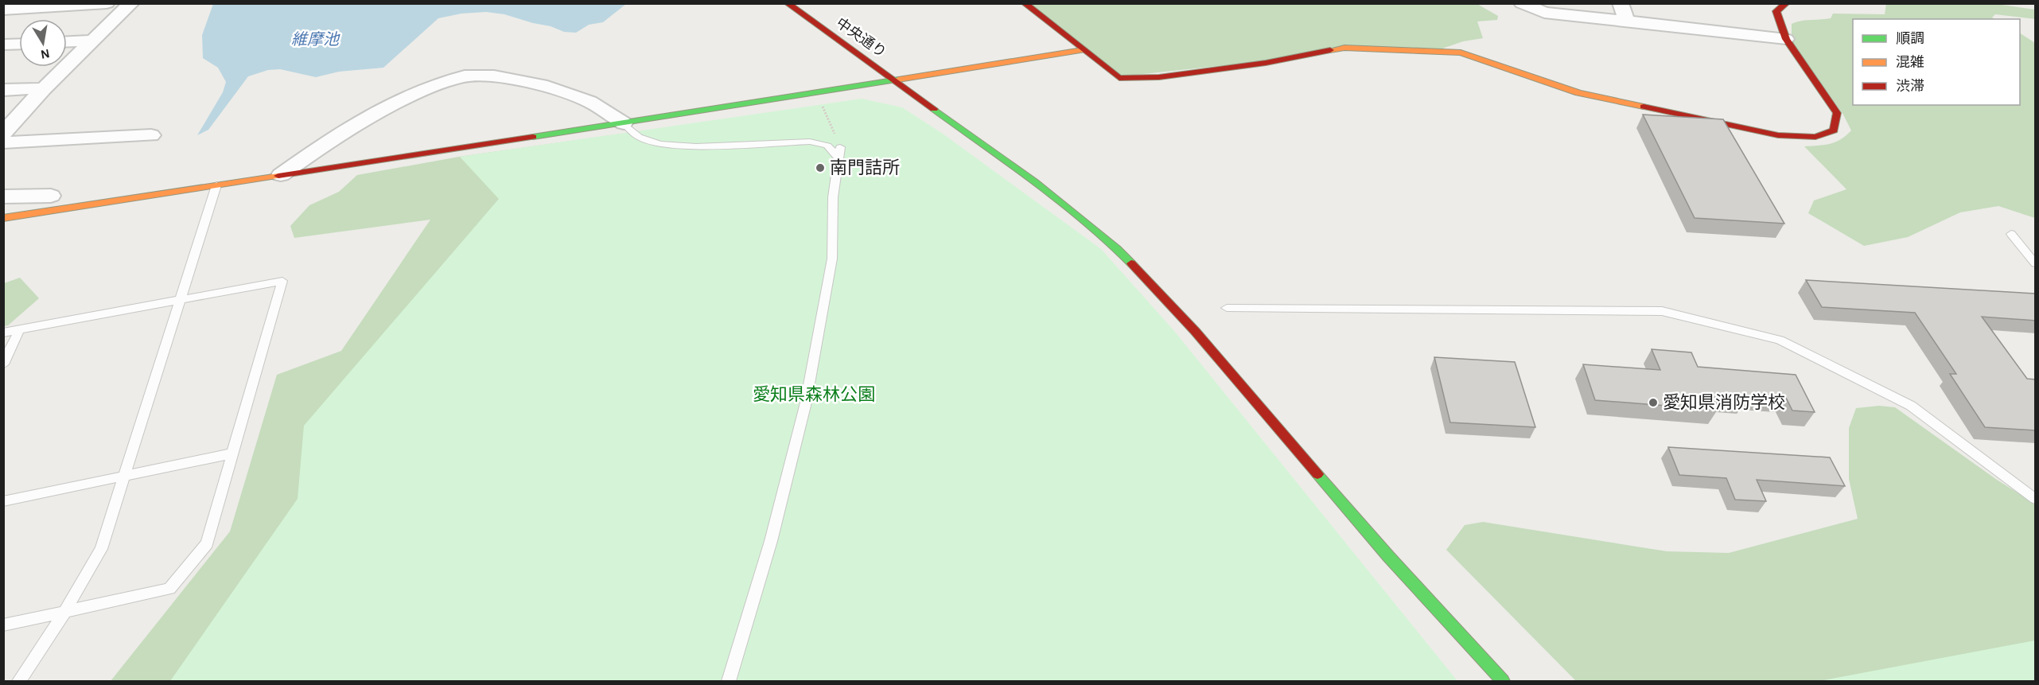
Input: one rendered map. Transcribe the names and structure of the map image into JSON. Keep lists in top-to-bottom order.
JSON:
{
  "streets": {
    "street": ["中央通り"]
  },
  "water": ["維摩池"],
  "parks": ["愛知県森林公園"],
  "places": ["南門詰所", "愛知県消防学校"],
  "legend": ["順調", "混雑", "渋滞"],
  "north": "bottom"
}
